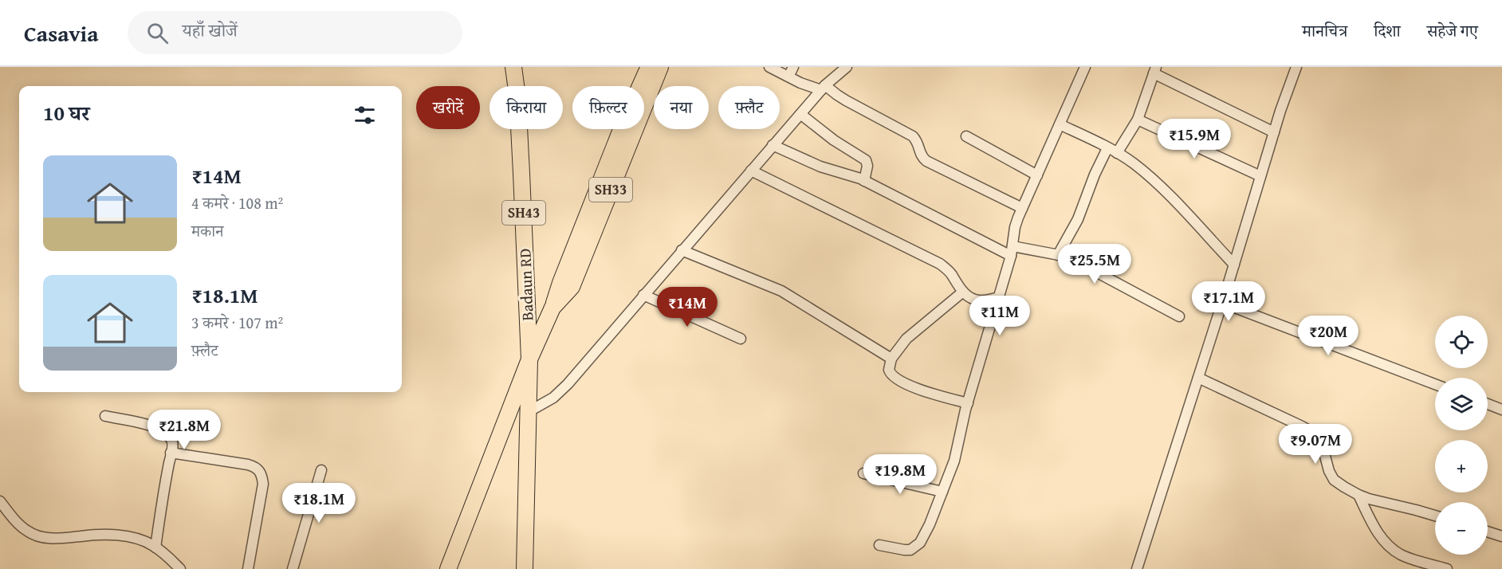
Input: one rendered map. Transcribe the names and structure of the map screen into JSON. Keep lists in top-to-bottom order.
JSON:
{
  "streets": {
    "main road": ["SH33", "SH43", "Badaun RD"]
  },
  "crossings": [
    ["SH33", "Badaun RD"]
  ],
  "page": {
    "header": "Casavia",
    "search": "यहाँ खोजें",
    "nav": ["मानचित्र", "दिशा", "सहेजे गए"],
    "chip": [
      "खरीदें",
      "किराया",
      "फ़िल्टर",
      "नया",
      "फ़्लैट"
    ],
    "heading": "10 घर",
    "price": [
      "₹15.9M",
      "₹25.5M",
      "₹17.1M",
      "₹14M",
      "₹11M",
      "₹20M",
      "₹21.8M",
      "₹9.07M",
      "₹19.8M",
      "₹18.1M"
    ],
    "list": [
      {
        "name": "₹14M",
        "note": "4 कमरे · 108 m² · मकान"
      },
      {
        "name": "₹18.1M",
        "note": "3 कमरे · 107 m² · फ़्लैट"
      }
    ],
    "map_buttons": ["+", "−"]
  }
}
